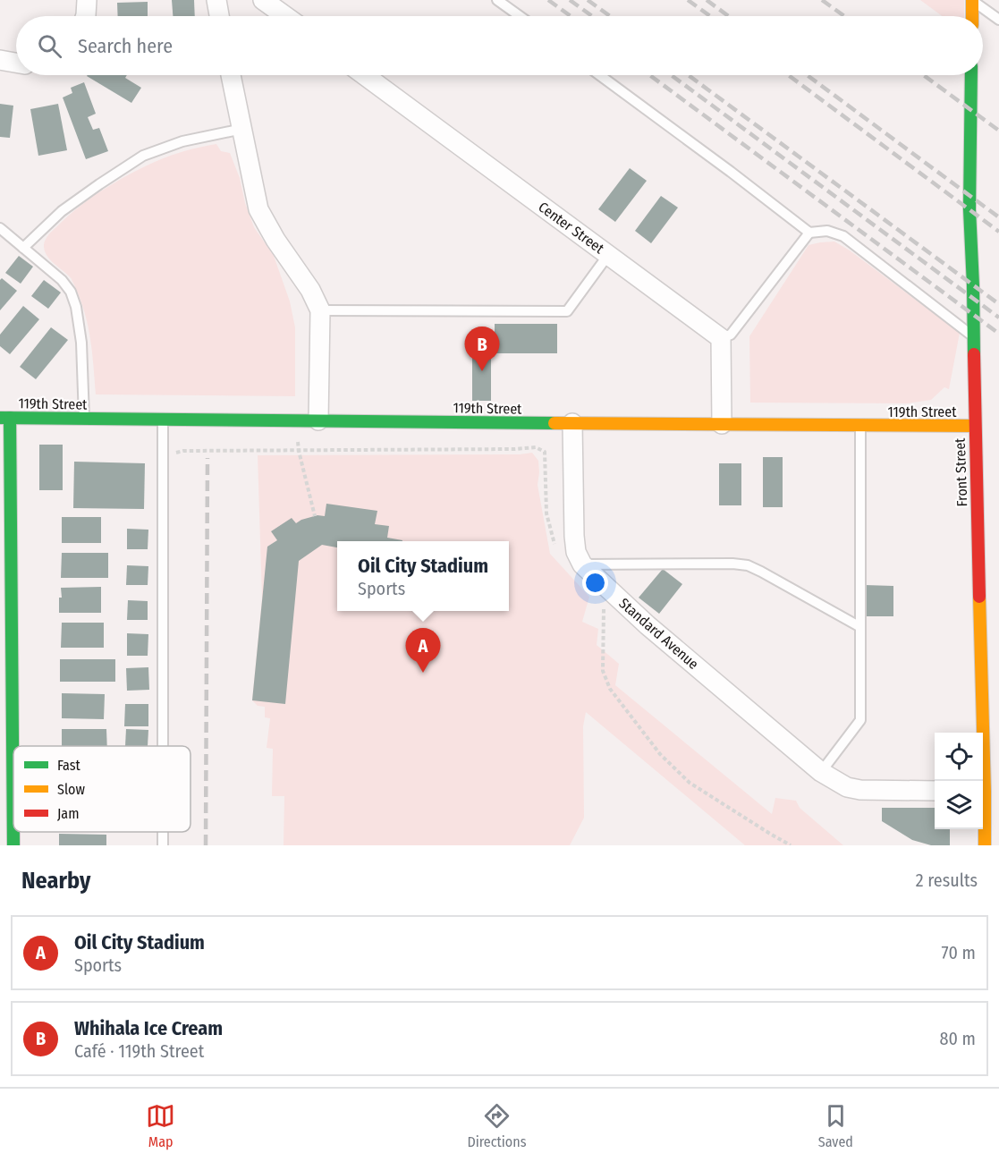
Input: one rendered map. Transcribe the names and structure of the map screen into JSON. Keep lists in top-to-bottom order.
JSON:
{
  "streets": {
    "street": [
      "Center Street",
      "119th Street",
      "Front Street",
      "Standard Avenue"
    ]
  },
  "crossings": [
    ["119th Street", "Front Street"]
  ],
  "legend": ["Fast", "Slow", "Jam"],
  "page": {
    "search": "Search here",
    "pins": ["B", "A"],
    "popup": ["Oil City Stadium", "Sports"],
    "heading": ["Nearby", "2 results"],
    "list": [
      {
        "mark": "A",
        "name": "Oil City Stadium",
        "note": "Sports",
        "value": "70 m"
      },
      {
        "mark": "B",
        "name": "Whihala Ice Cream",
        "note": "Café · 119th Street",
        "value": "80 m"
      }
    ],
    "nav": ["Map", "Directions", "Saved"]
  }
}
